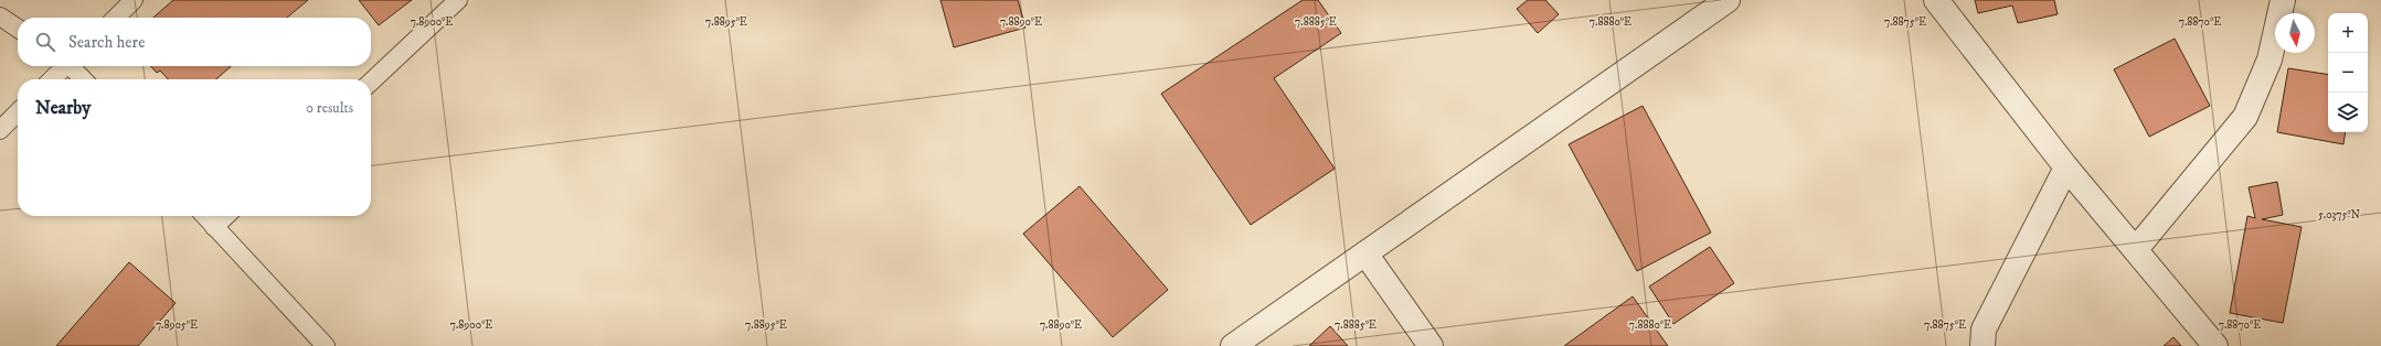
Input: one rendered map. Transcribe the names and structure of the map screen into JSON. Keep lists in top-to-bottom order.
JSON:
{
  "north": "bottom",
  "page": {
    "map_buttons": ["+", "−"],
    "search": "Search here",
    "heading": ["Nearby", "0 results"]
  },
  "coordinates": [
    "7.8900°E",
    "7.8895°E",
    "7.8890°E",
    "7.8885°E",
    "7.8880°E",
    "7.8875°E",
    "7.8870°E",
    "5.0375°N",
    "7.8905°E"
  ]
}
